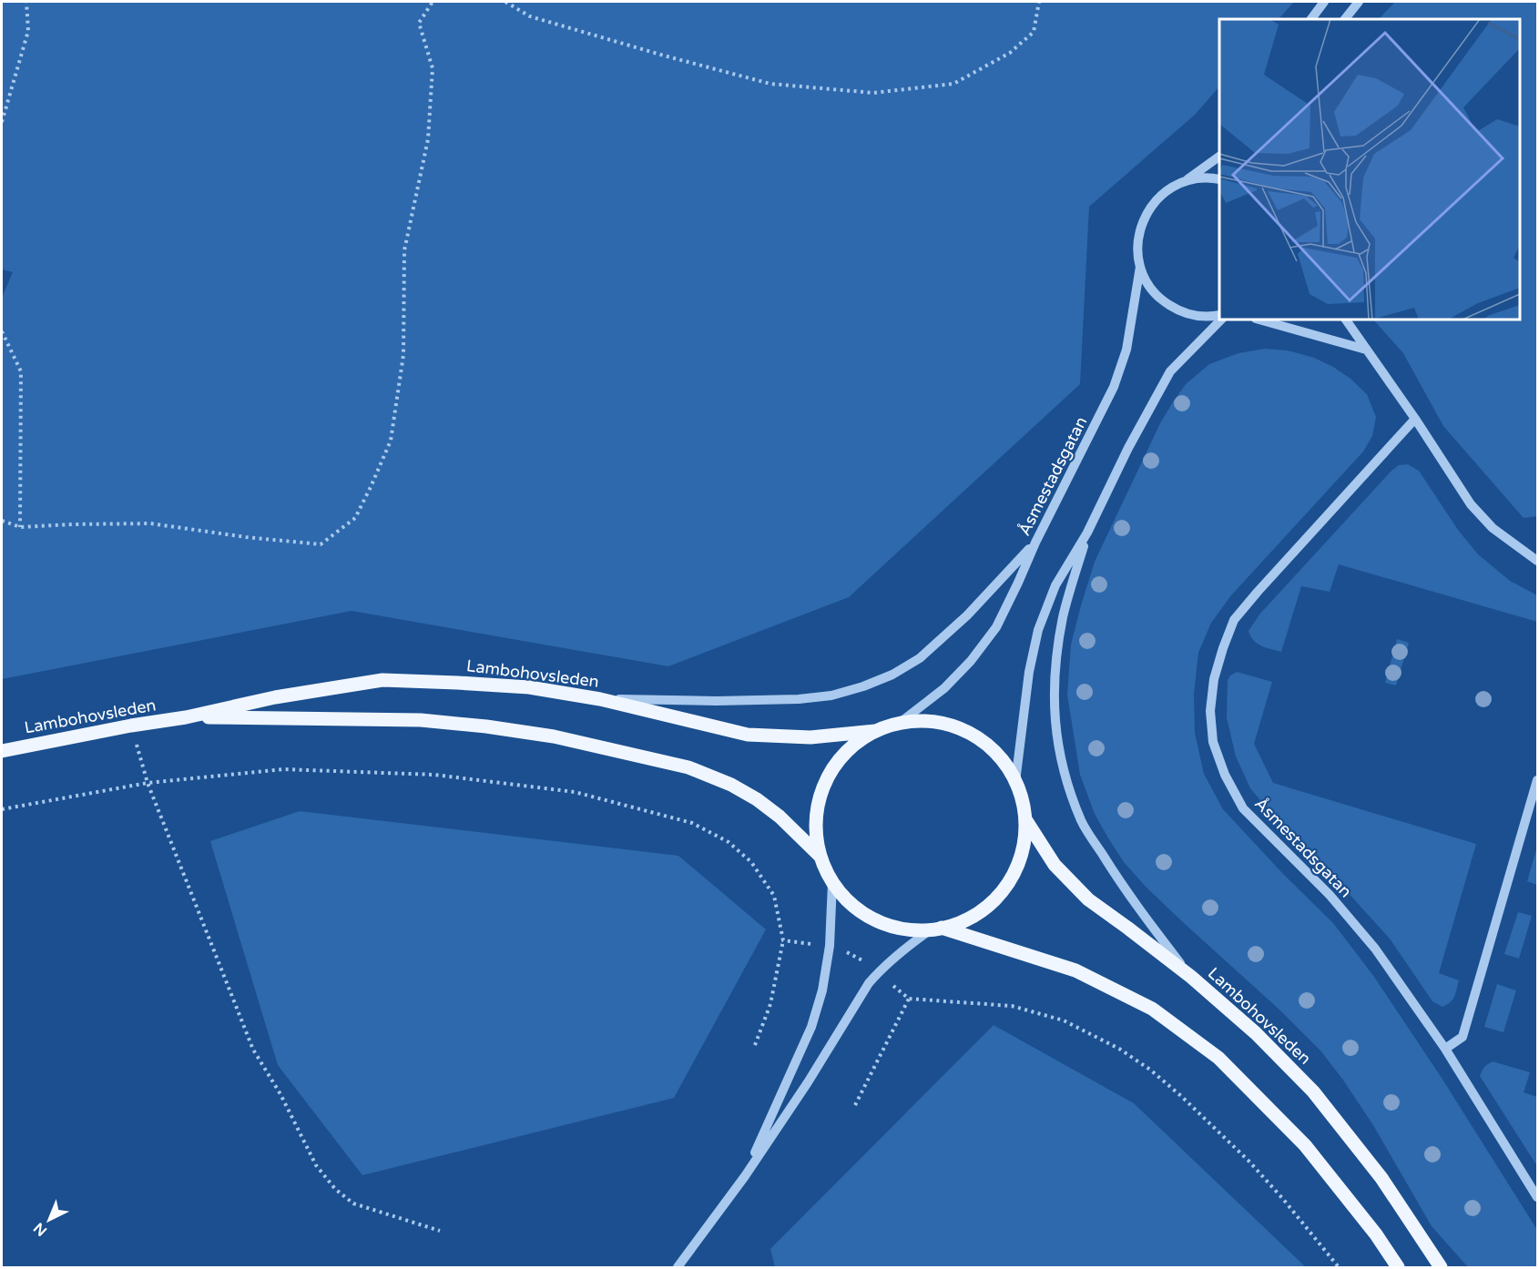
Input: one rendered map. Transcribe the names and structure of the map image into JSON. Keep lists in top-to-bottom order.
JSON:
{
  "streets": {
    "main road": ["Lambohovsleden"],
    "street": ["Åsmestadsgatan"]
  },
  "north": "bottom left"
}
